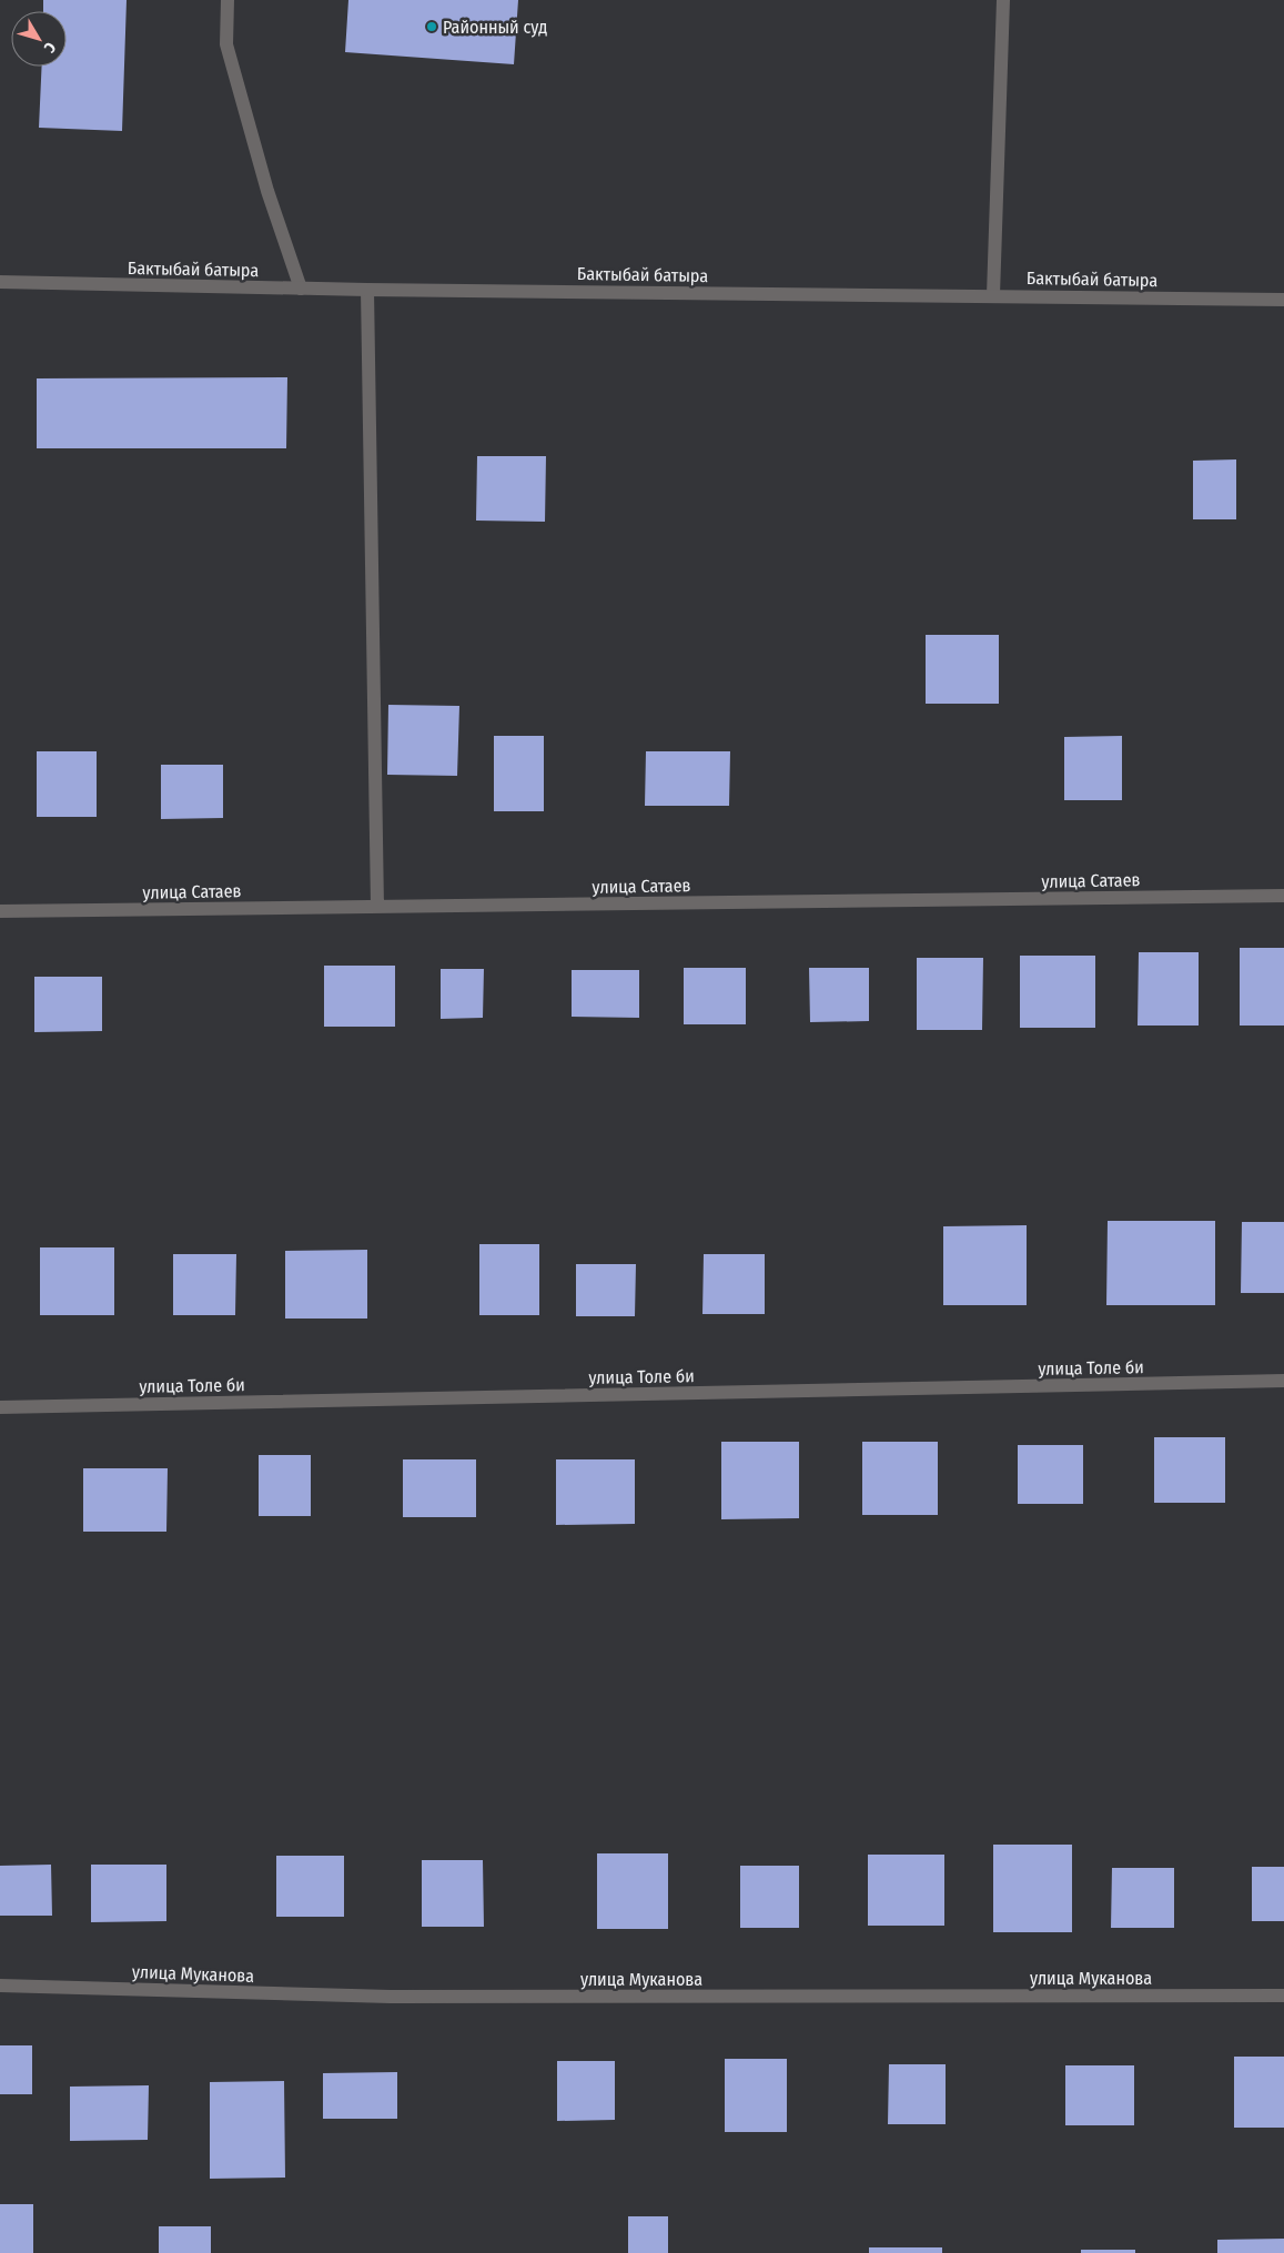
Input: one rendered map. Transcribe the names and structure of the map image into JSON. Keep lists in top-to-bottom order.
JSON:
{
  "streets": {
    "street": [
      "Бактыбай батыра",
      "улица Сатаев",
      "улица Толе би",
      "улица Муканова"
    ]
  },
  "places": ["Районный суд"],
  "north": "bottom right"
}
